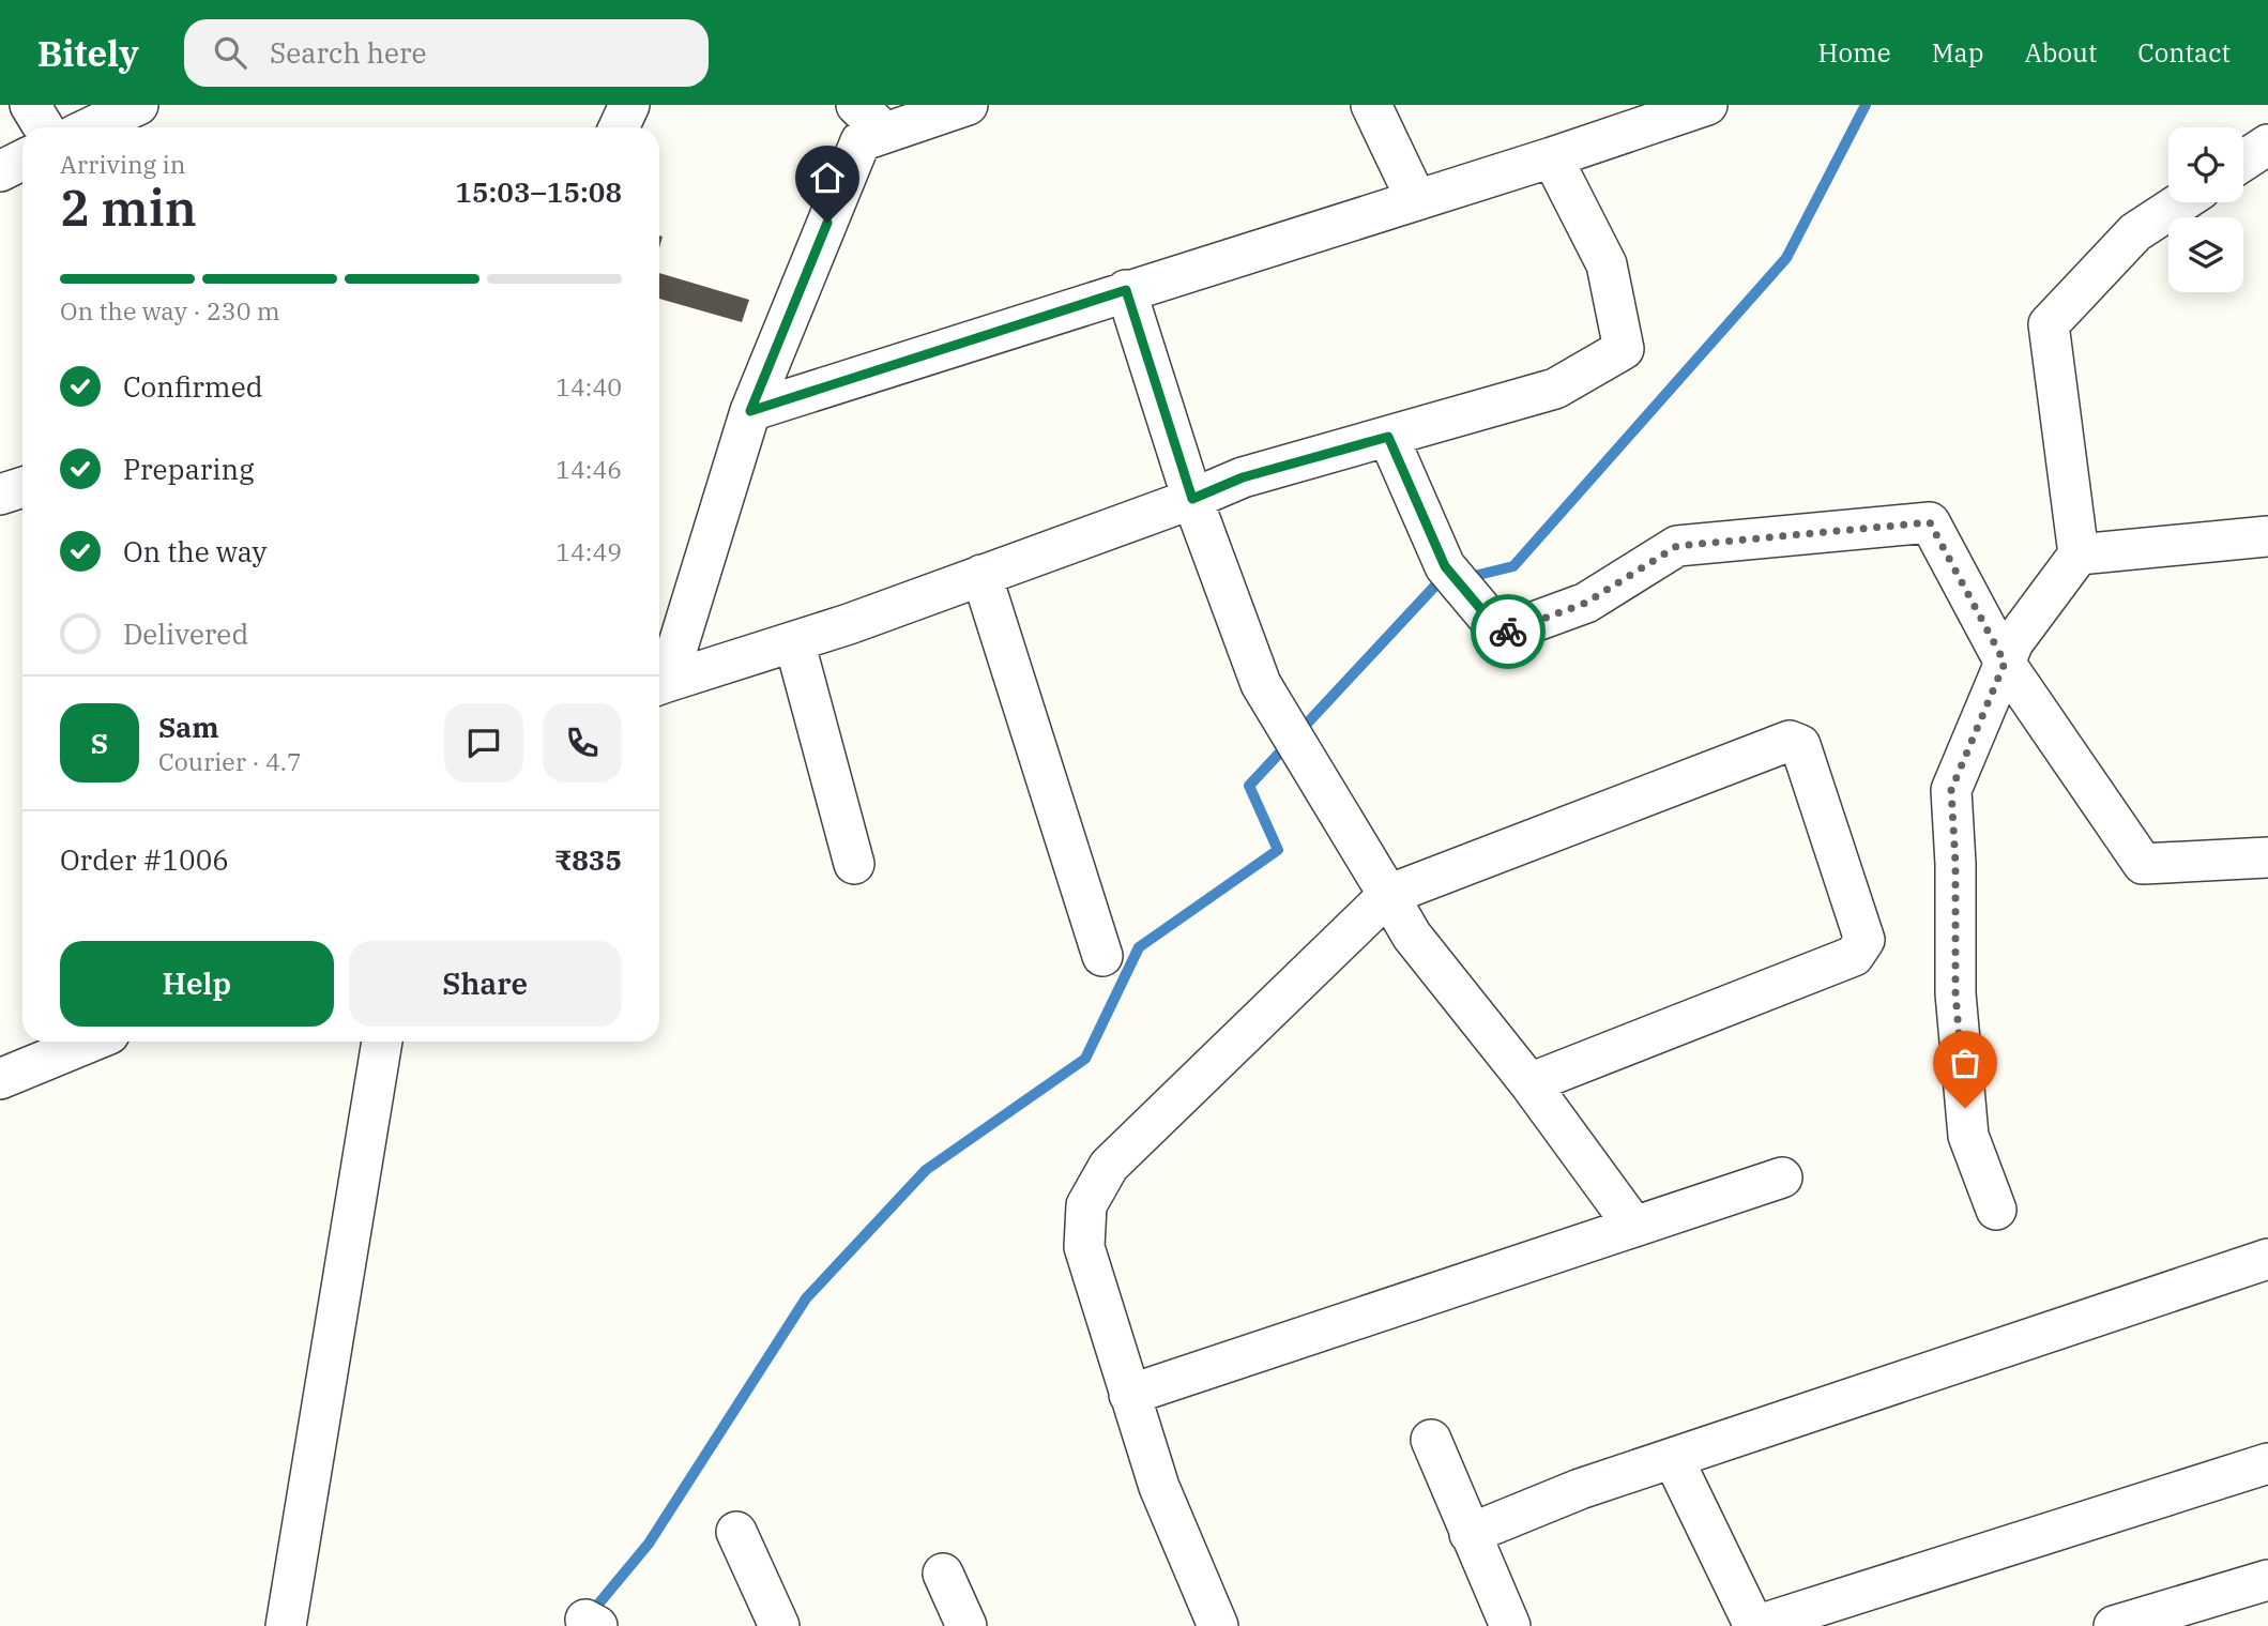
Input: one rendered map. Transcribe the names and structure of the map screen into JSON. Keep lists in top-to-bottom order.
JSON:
{
  "page": {
    "header": "Bitely",
    "search": "Search here",
    "nav": [
      "Home",
      "Map",
      "About",
      "Contact"
    ],
    "heading": ["2 min", "Arriving in", "15:03–15:08"],
    "panel": [
      "Sam",
      "Courier · 4.7",
      "Order #1006",
      "₹835"
    ],
    "bar": "On the way · 230 m",
    "list": [
      ["Confirmed", "14:40"],
      ["Preparing", "14:46"],
      ["On the way", "14:49"],
      "Delivered"
    ],
    "round": "S",
    "buttons": ["Help", "Share"]
  }
}
